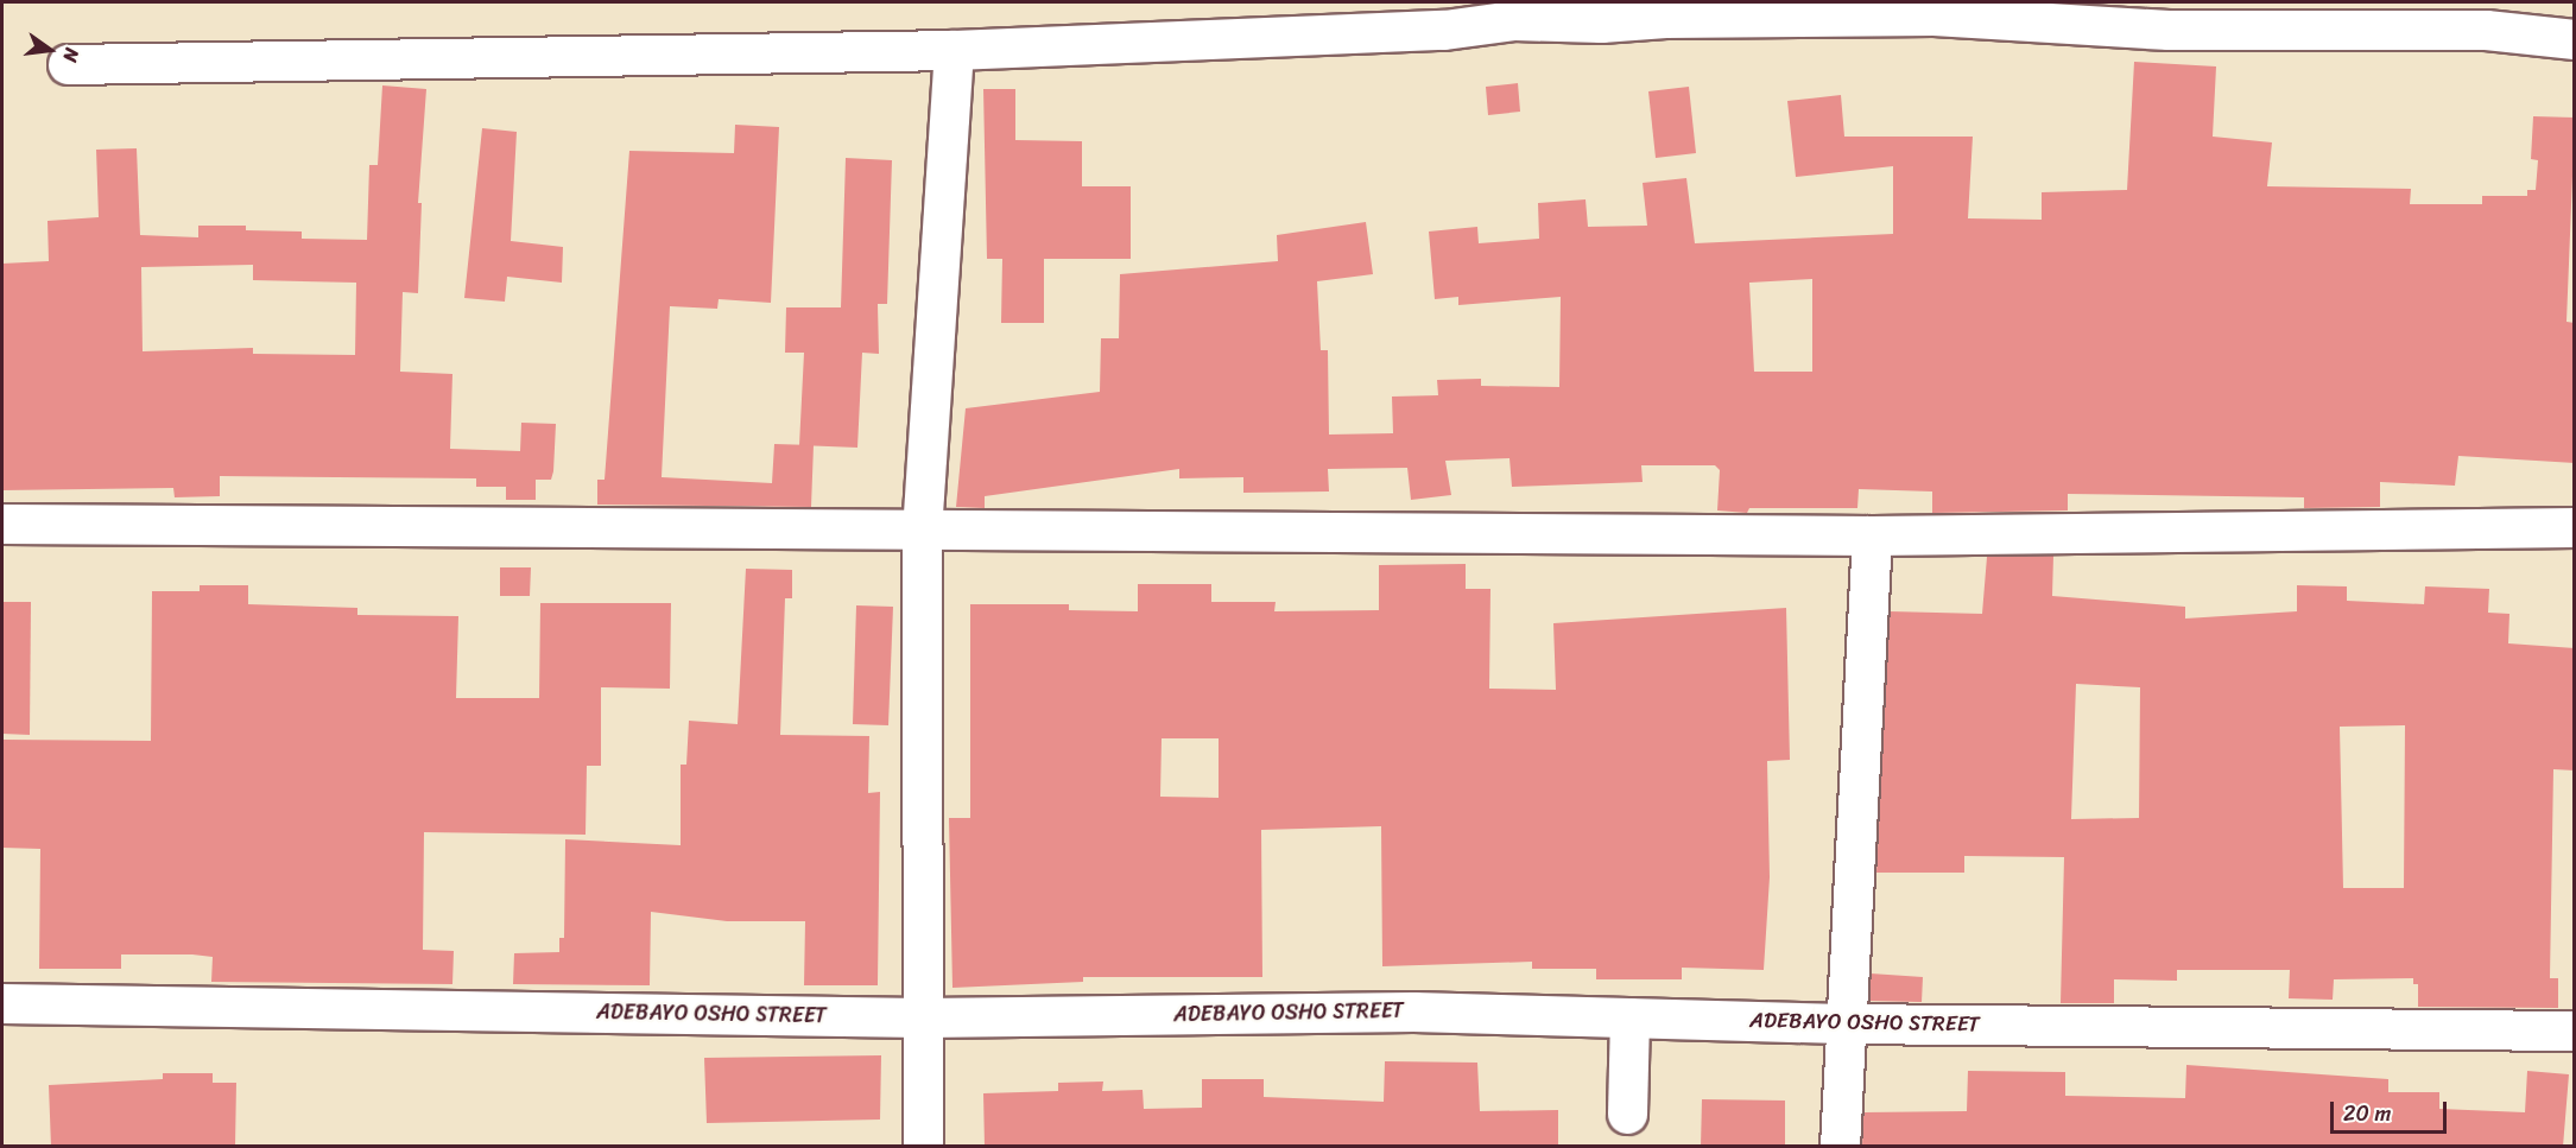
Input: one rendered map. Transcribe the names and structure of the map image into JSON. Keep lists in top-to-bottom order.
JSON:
{
  "streets": {
    "street": ["ADEBAYO OSHO STREET"]
  },
  "scale_bar": "20 m",
  "north": "right"
}
